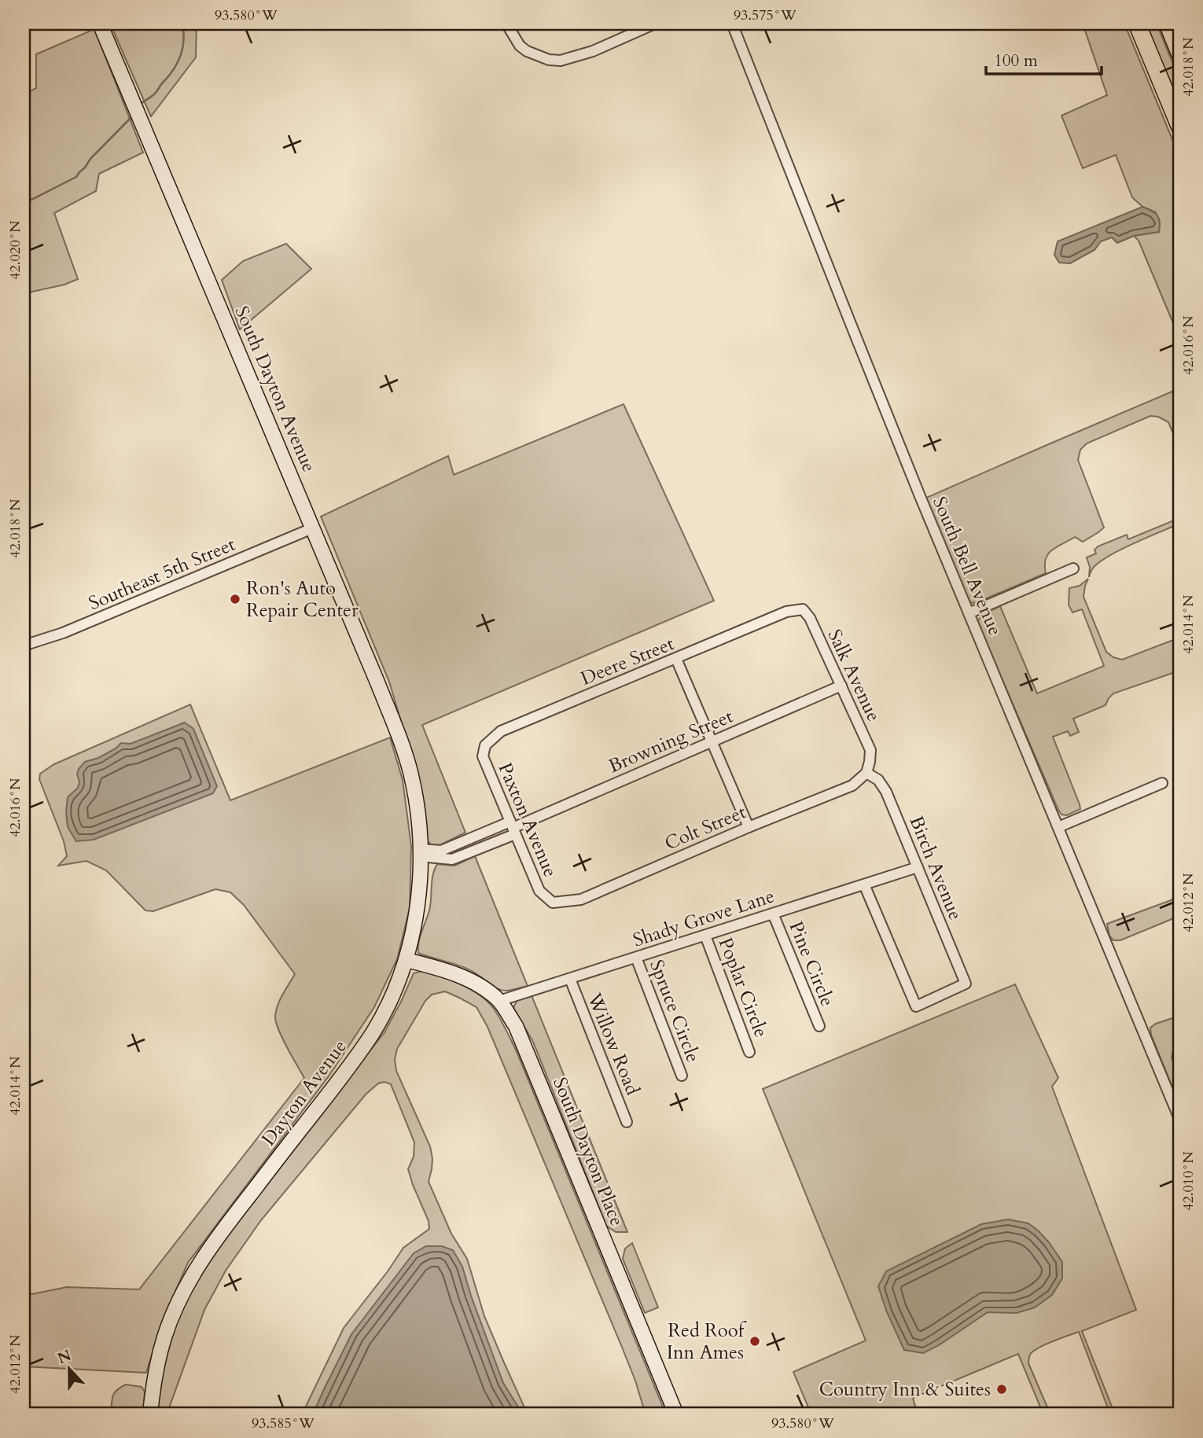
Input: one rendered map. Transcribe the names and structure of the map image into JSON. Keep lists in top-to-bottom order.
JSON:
{
  "streets": {
    "main road": ["South Dayton Avenue", "Dayton Avenue", "South Dayton Place"],
    "street": [
      "South Bell Avenue",
      "Southeast 5th Street",
      "Deere Street",
      "Salk Avenue",
      "Browning Street",
      "Paxton Avenue",
      "Colt Street",
      "Birch Avenue",
      "Shady Grove Lane",
      "Pine Circle",
      "Poplar Circle",
      "Spruce Circle",
      "Willow Road"
    ]
  },
  "crossings": [
    ["South Dayton Avenue", "Southeast 5th Street"],
    ["South Dayton Avenue", "Dayton Avenue"],
    ["Deere Street", "Salk Avenue"],
    ["Deere Street", "Paxton Avenue"],
    ["Salk Avenue", "Browning Street"],
    ["Salk Avenue", "Colt Street"],
    ["Salk Avenue", "Birch Avenue"],
    ["Browning Street", "Paxton Avenue"],
    ["Browning Street", "Dayton Avenue"],
    ["Paxton Avenue", "Colt Street"],
    ["Colt Street", "Birch Avenue"],
    ["Birch Avenue", "Shady Grove Lane"],
    ["Shady Grove Lane", "Pine Circle"],
    ["Shady Grove Lane", "Poplar Circle"],
    ["Shady Grove Lane", "Spruce Circle"],
    ["Shady Grove Lane", "Willow Road"],
    ["Shady Grove Lane", "South Dayton Place"],
    ["Dayton Avenue", "South Dayton Place"]
  ],
  "places": ["Ron's Auto Repair Center", "Red Roof Inn Ames", "Country Inn & Suites"],
  "scale_bar": "100 m",
  "north": "top",
  "coordinates": [
    "93.580°W",
    "93.575°W",
    "42.018°N",
    "42.020°N",
    "42.016°N",
    "42.014°N",
    "42.012°N",
    "42.010°N",
    "93.585°W"
  ]
}
